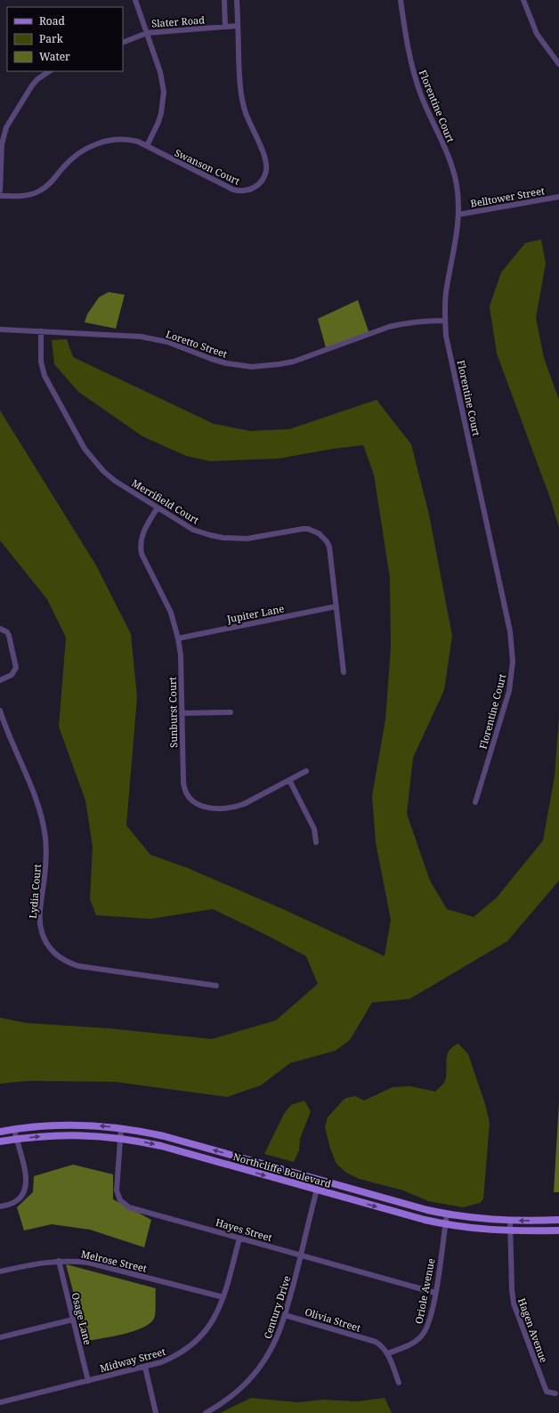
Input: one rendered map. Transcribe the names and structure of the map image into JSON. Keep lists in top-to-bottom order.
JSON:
{
  "streets": {
    "main road": ["Northcliffe Boulevard"],
    "street": [
      "Slater Road",
      "Florentine Court",
      "Swanson Court",
      "Belltower Street",
      "Loretto Street",
      "Merrifield Court",
      "Jupiter Lane",
      "Sunburst Court",
      "Lydia Court",
      "Hayes Street",
      "Melrose Street",
      "Oriole Avenue",
      "Century Drive",
      "Osage Lane",
      "Olivia Street",
      "Hagen Avenue",
      "Midway Street"
    ]
  },
  "crossings": [
    ["Slater Road", "Swanson Court"],
    ["Florentine Court", "Belltower Street"],
    ["Florentine Court", "Loretto Street"],
    ["Loretto Street", "Merrifield Court"],
    ["Merrifield Court", "Jupiter Lane"],
    ["Merrifield Court", "Sunburst Court"],
    ["Jupiter Lane", "Sunburst Court"],
    ["Northcliffe Boulevard", "Hayes Street"],
    ["Northcliffe Boulevard", "Oriole Avenue"],
    ["Northcliffe Boulevard", "Century Drive"],
    ["Northcliffe Boulevard", "Hagen Avenue"],
    ["Hayes Street", "Oriole Avenue"],
    ["Hayes Street", "Century Drive"],
    ["Hayes Street", "Midway Street"],
    ["Melrose Street", "Osage Lane"],
    ["Melrose Street", "Midway Street"],
    ["Oriole Avenue", "Olivia Street"],
    ["Century Drive", "Olivia Street"],
    ["Osage Lane", "Midway Street"]
  ],
  "legend": ["Road", "Park", "Water"]
}
